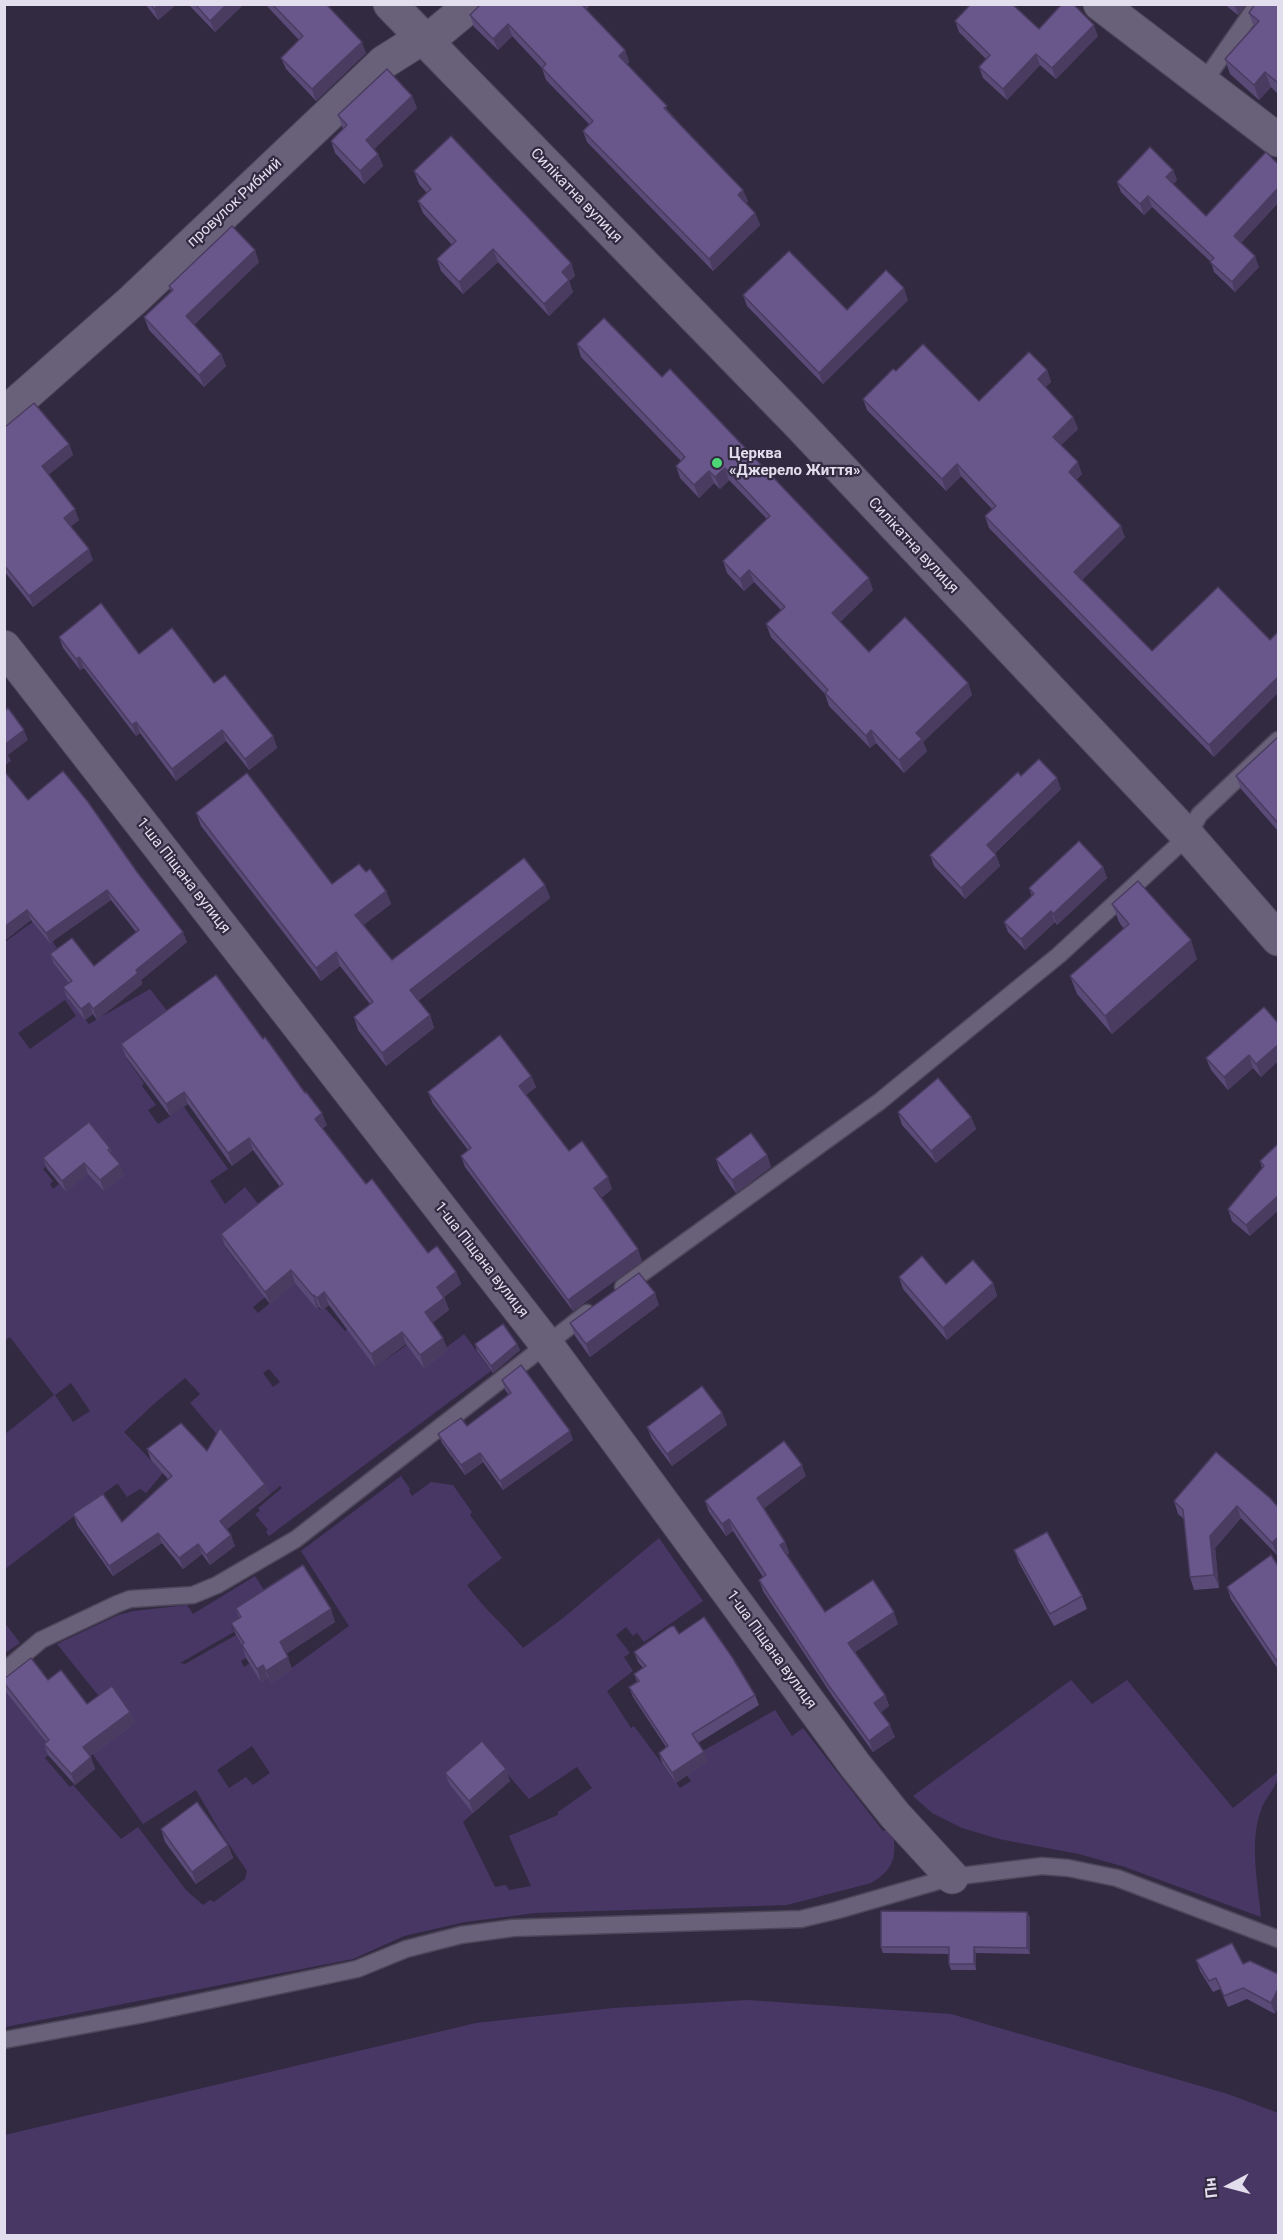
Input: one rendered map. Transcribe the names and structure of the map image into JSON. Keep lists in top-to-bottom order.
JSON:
{
  "streets": {
    "street": ["Силікатна вулиця", "провулок Рибний", "1-ша Піщана вулиця"]
  },
  "crossings": [
    ["Силікатна вулиця", "провулок Рибний"]
  ],
  "places": ["Церква «Джерело Життя»"],
  "north": "left"
}
